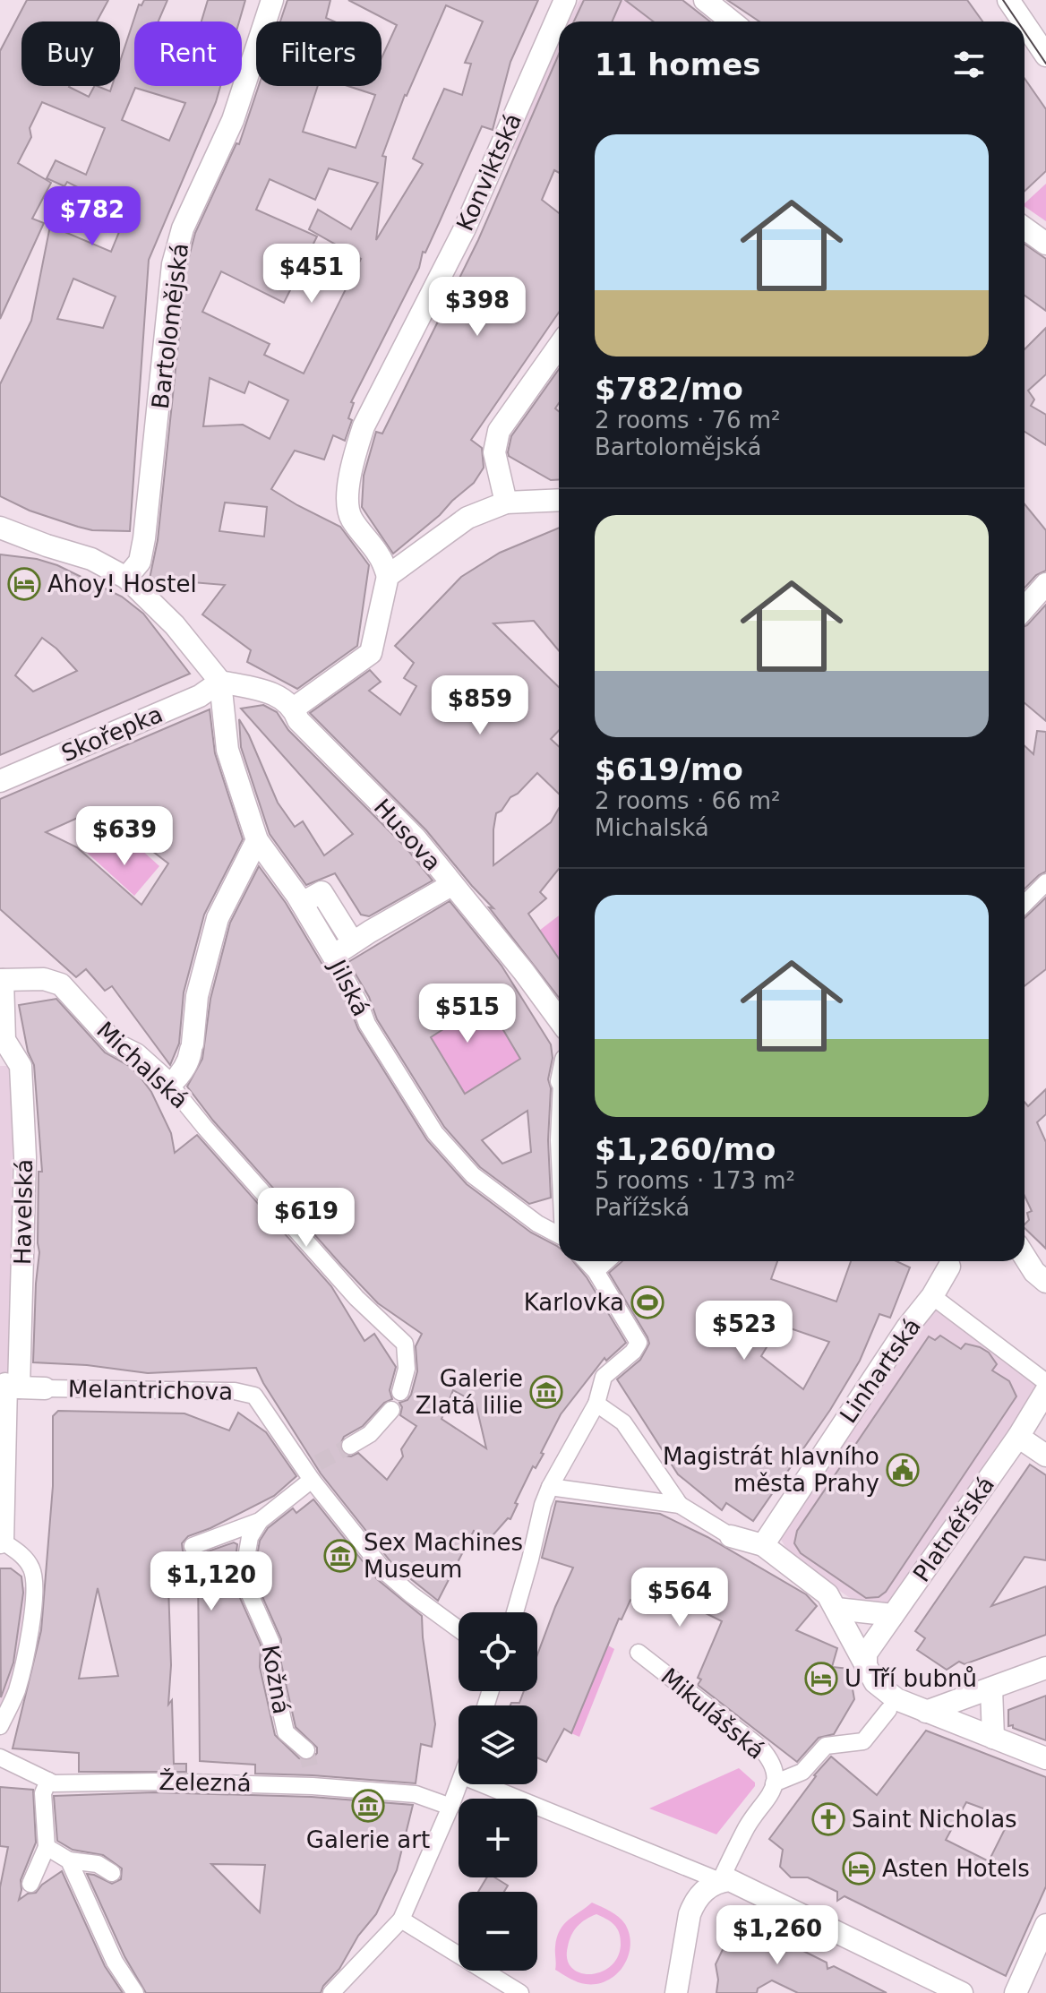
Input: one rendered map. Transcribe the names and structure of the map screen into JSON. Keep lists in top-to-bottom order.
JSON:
{
  "streets": {
    "street": [
      "Konviktská",
      "Bartolomějská",
      "Skořepka",
      "Husova",
      "Jilská",
      "Michalská",
      "Havelská",
      "Linhartská",
      "Melantrichova",
      "Platnéřská",
      "Kožná",
      "Mikulášská",
      "Železná"
    ]
  },
  "crossings": [
    ["Skořepka", "Husova"],
    ["Skořepka", "Jilská"],
    ["Husova", "Jilská"],
    ["Michalská", "Havelská"],
    ["Havelská", "Melantrichova"]
  ],
  "places": {
    "hotel": ["Ahoy! Hostel", "U Tří bubnů", "Asten Hotels"],
    "sports": ["Karlovka"],
    "museum": ["Galerie Zlatá lilie", "Sex Machines Museum", "Galerie art"],
    "public building": ["Magistrát hlavního města Prahy"],
    "church": ["Saint Nicholas"]
  },
  "page": {
    "chip": ["Buy", "Rent", "Filters"],
    "heading": "11 homes",
    "list": [
      {
        "name": "$782/mo",
        "note": "2 rooms · 76 m² · Bartolomějská"
      },
      {
        "name": "$619/mo",
        "note": "2 rooms · 66 m² · Michalská"
      },
      {
        "name": "$1,260/mo",
        "note": "5 rooms · 173 m² · Pařížská"
      }
    ],
    "price": [
      "$782",
      "$451",
      "$398",
      "$859",
      "$639",
      "$515",
      "$619",
      "$523",
      "$1,120",
      "$564",
      "$1,260"
    ],
    "map_buttons": ["+", "−"]
  }
}
